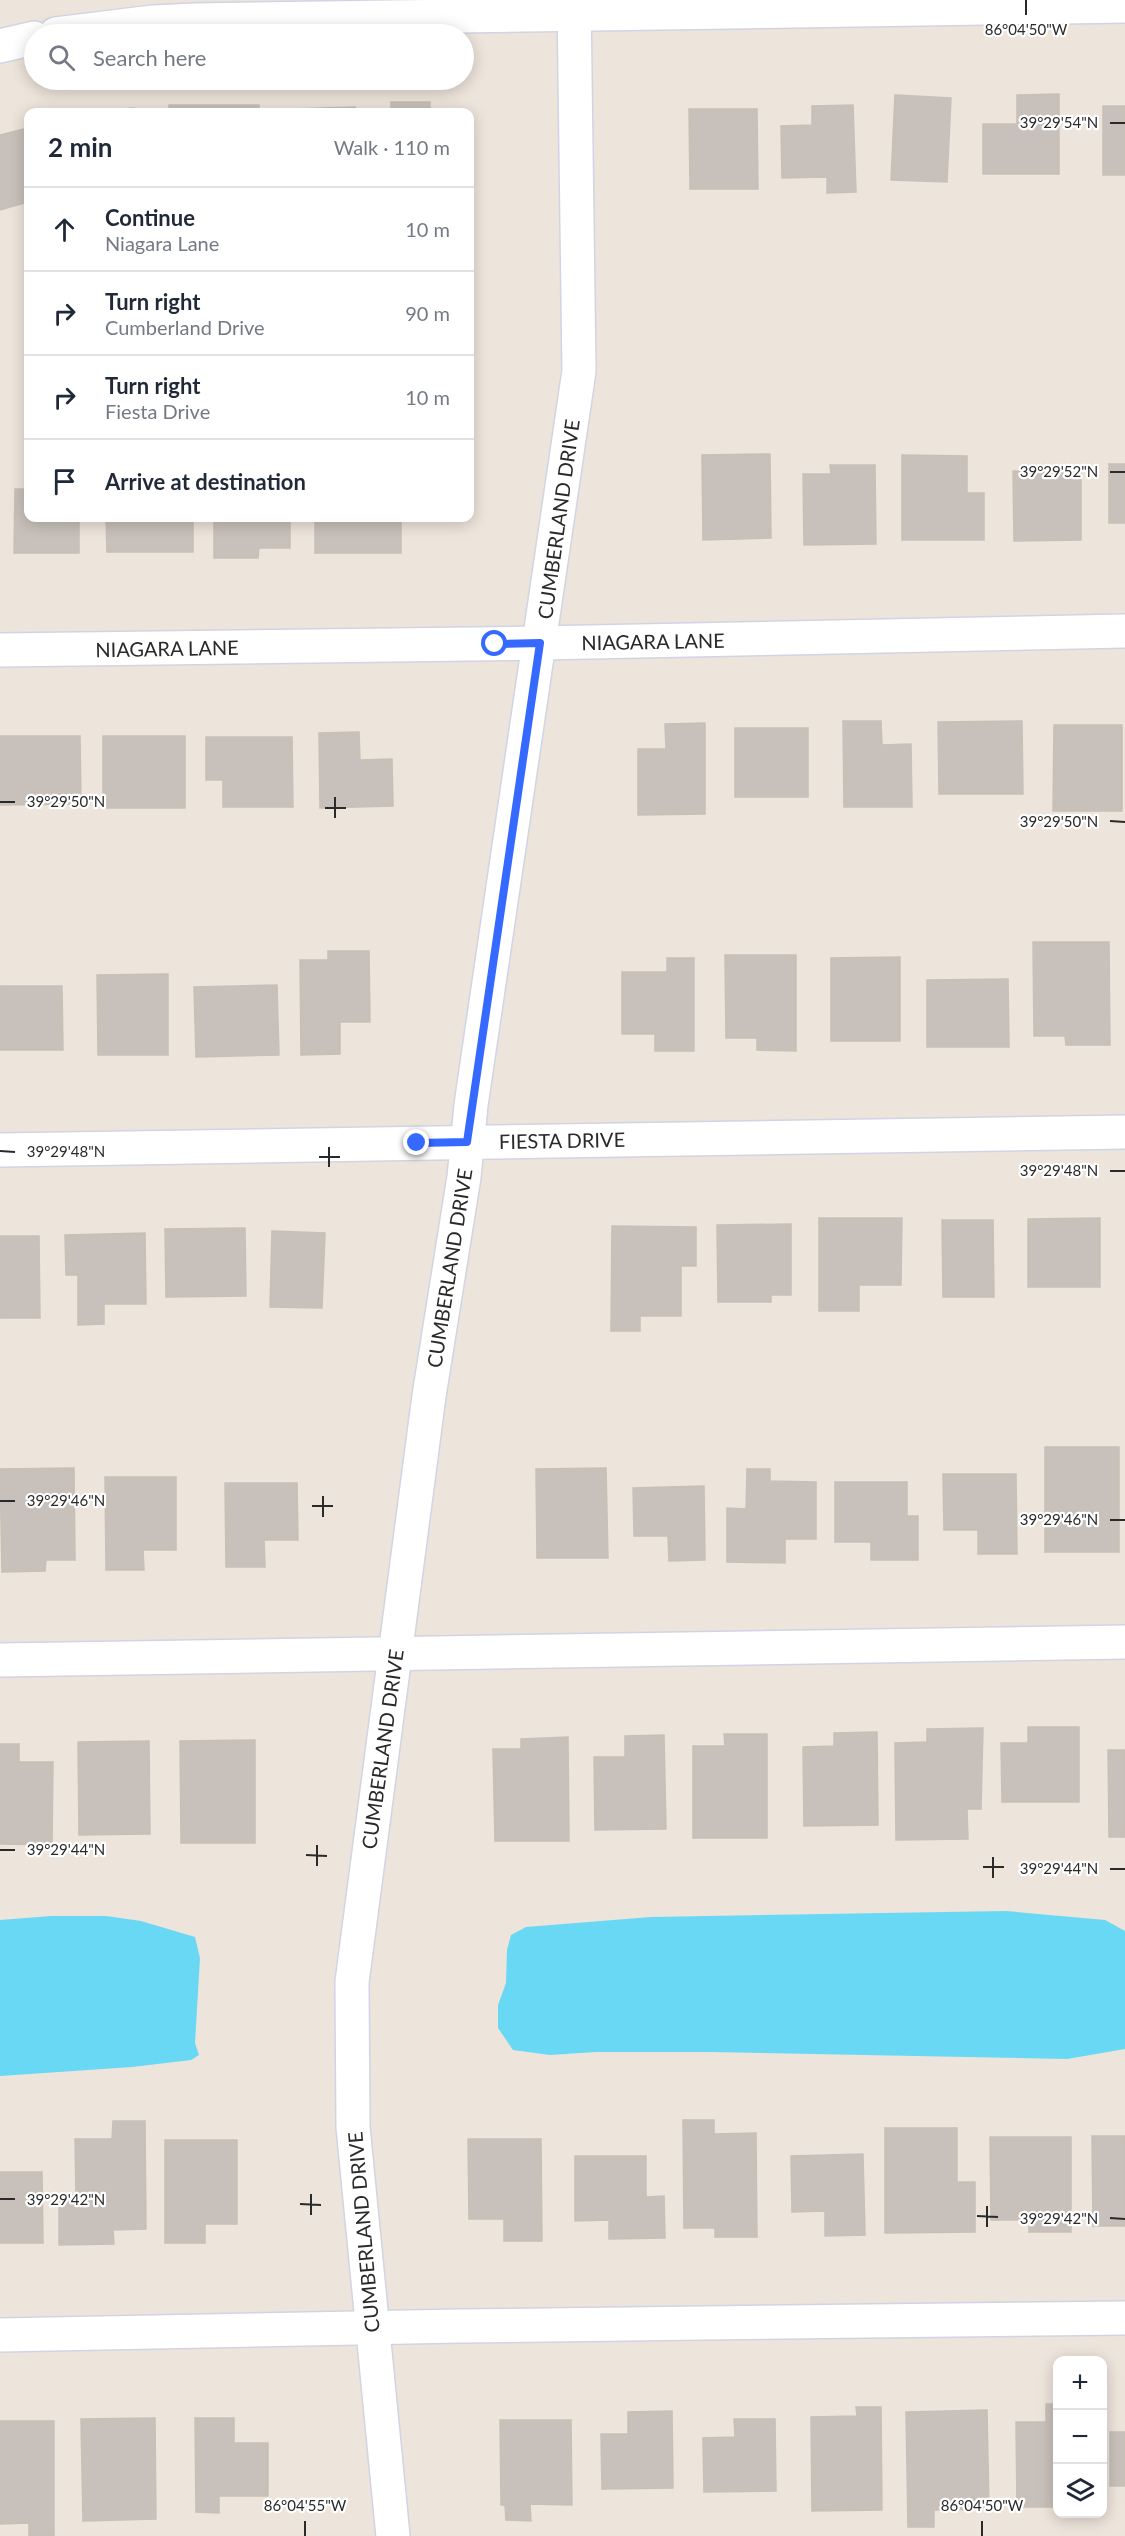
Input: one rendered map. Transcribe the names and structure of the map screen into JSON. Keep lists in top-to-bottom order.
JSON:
{
  "streets": {
    "street": ["CUMBERLAND DRIVE", "NIAGARA LANE", "FIESTA DRIVE"]
  },
  "crossings": [
    ["CUMBERLAND DRIVE", "NIAGARA LANE"],
    ["CUMBERLAND DRIVE", "FIESTA DRIVE"]
  ],
  "page": {
    "search": "Search here",
    "heading": ["2 min", "Walk · 110 m"],
    "list": [
      ["Continue", "Niagara Lane", "10 m"],
      ["Turn right", "Cumberland Drive", "90 m"],
      ["Turn right", "Fiesta Drive", "10 m"],
      "Arrive at destination"
    ],
    "map_buttons": ["+", "−"]
  },
  "coordinates": [
    "86°04'50\"W",
    "39°29'54\"N",
    "39°29'52\"N",
    "39°29'50\"N",
    "39°29'48\"N",
    "39°29'46\"N",
    "39°29'44\"N",
    "39°29'42\"N",
    "86°04'55\"W"
  ]
}
